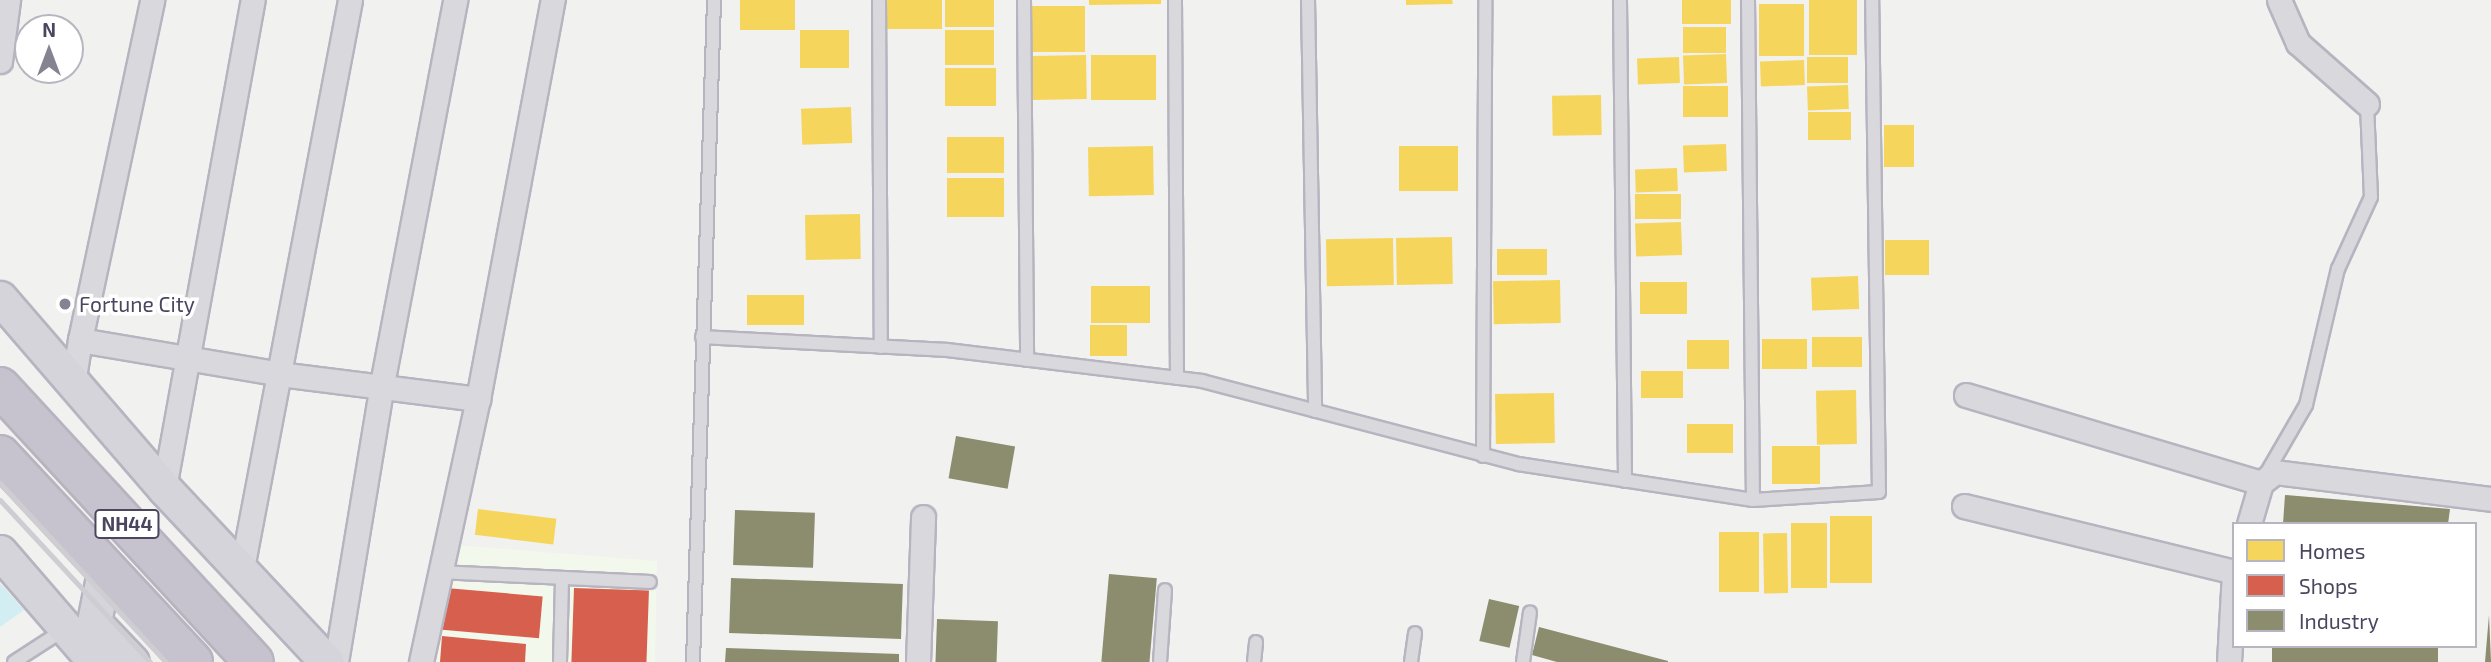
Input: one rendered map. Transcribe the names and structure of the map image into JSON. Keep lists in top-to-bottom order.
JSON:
{
  "streets": {
    "highway": ["NH44"]
  },
  "places": ["Fortune City"],
  "legend": ["Homes", "Shops", "Industry"],
  "north": "top"
}
